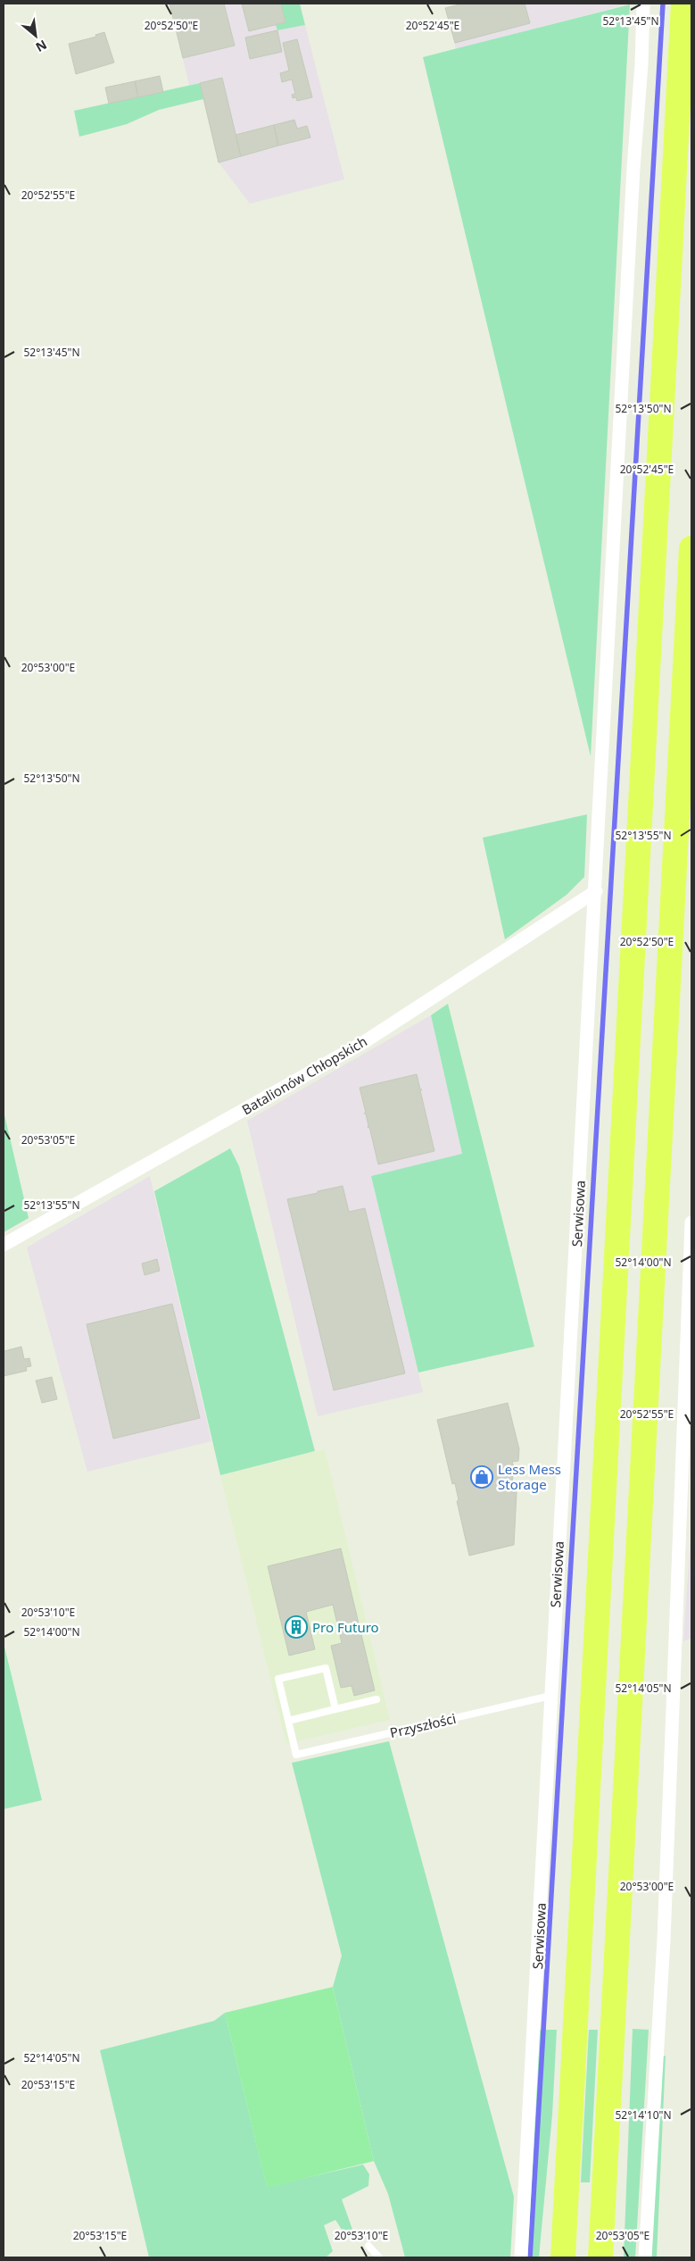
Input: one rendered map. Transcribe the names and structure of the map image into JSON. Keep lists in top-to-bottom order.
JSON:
{
  "streets": {
    "street": ["Batalionów Chłopskich", "Serwisowa"],
    "lane": ["Przyszłości"]
  },
  "crossings": [
    ["Batalionów Chłopskich", "Serwisowa"],
    ["Serwisowa", "Przyszłości"]
  ],
  "places": {
    "shop": ["Less Mess Storage"],
    "building": ["Pro Futuro"]
  },
  "north": "bottom right",
  "coordinates": [
    "52°13'45\"N",
    "20°52'50\"E",
    "20°52'45\"E",
    "20°52'55\"E",
    "52°13'50\"N",
    "20°53'00\"E",
    "52°13'55\"N",
    "20°53'05\"E",
    "52°14'00\"N",
    "20°53'10\"E",
    "52°14'05\"N",
    "20°53'15\"E",
    "52°14'10\"N"
  ]
}
